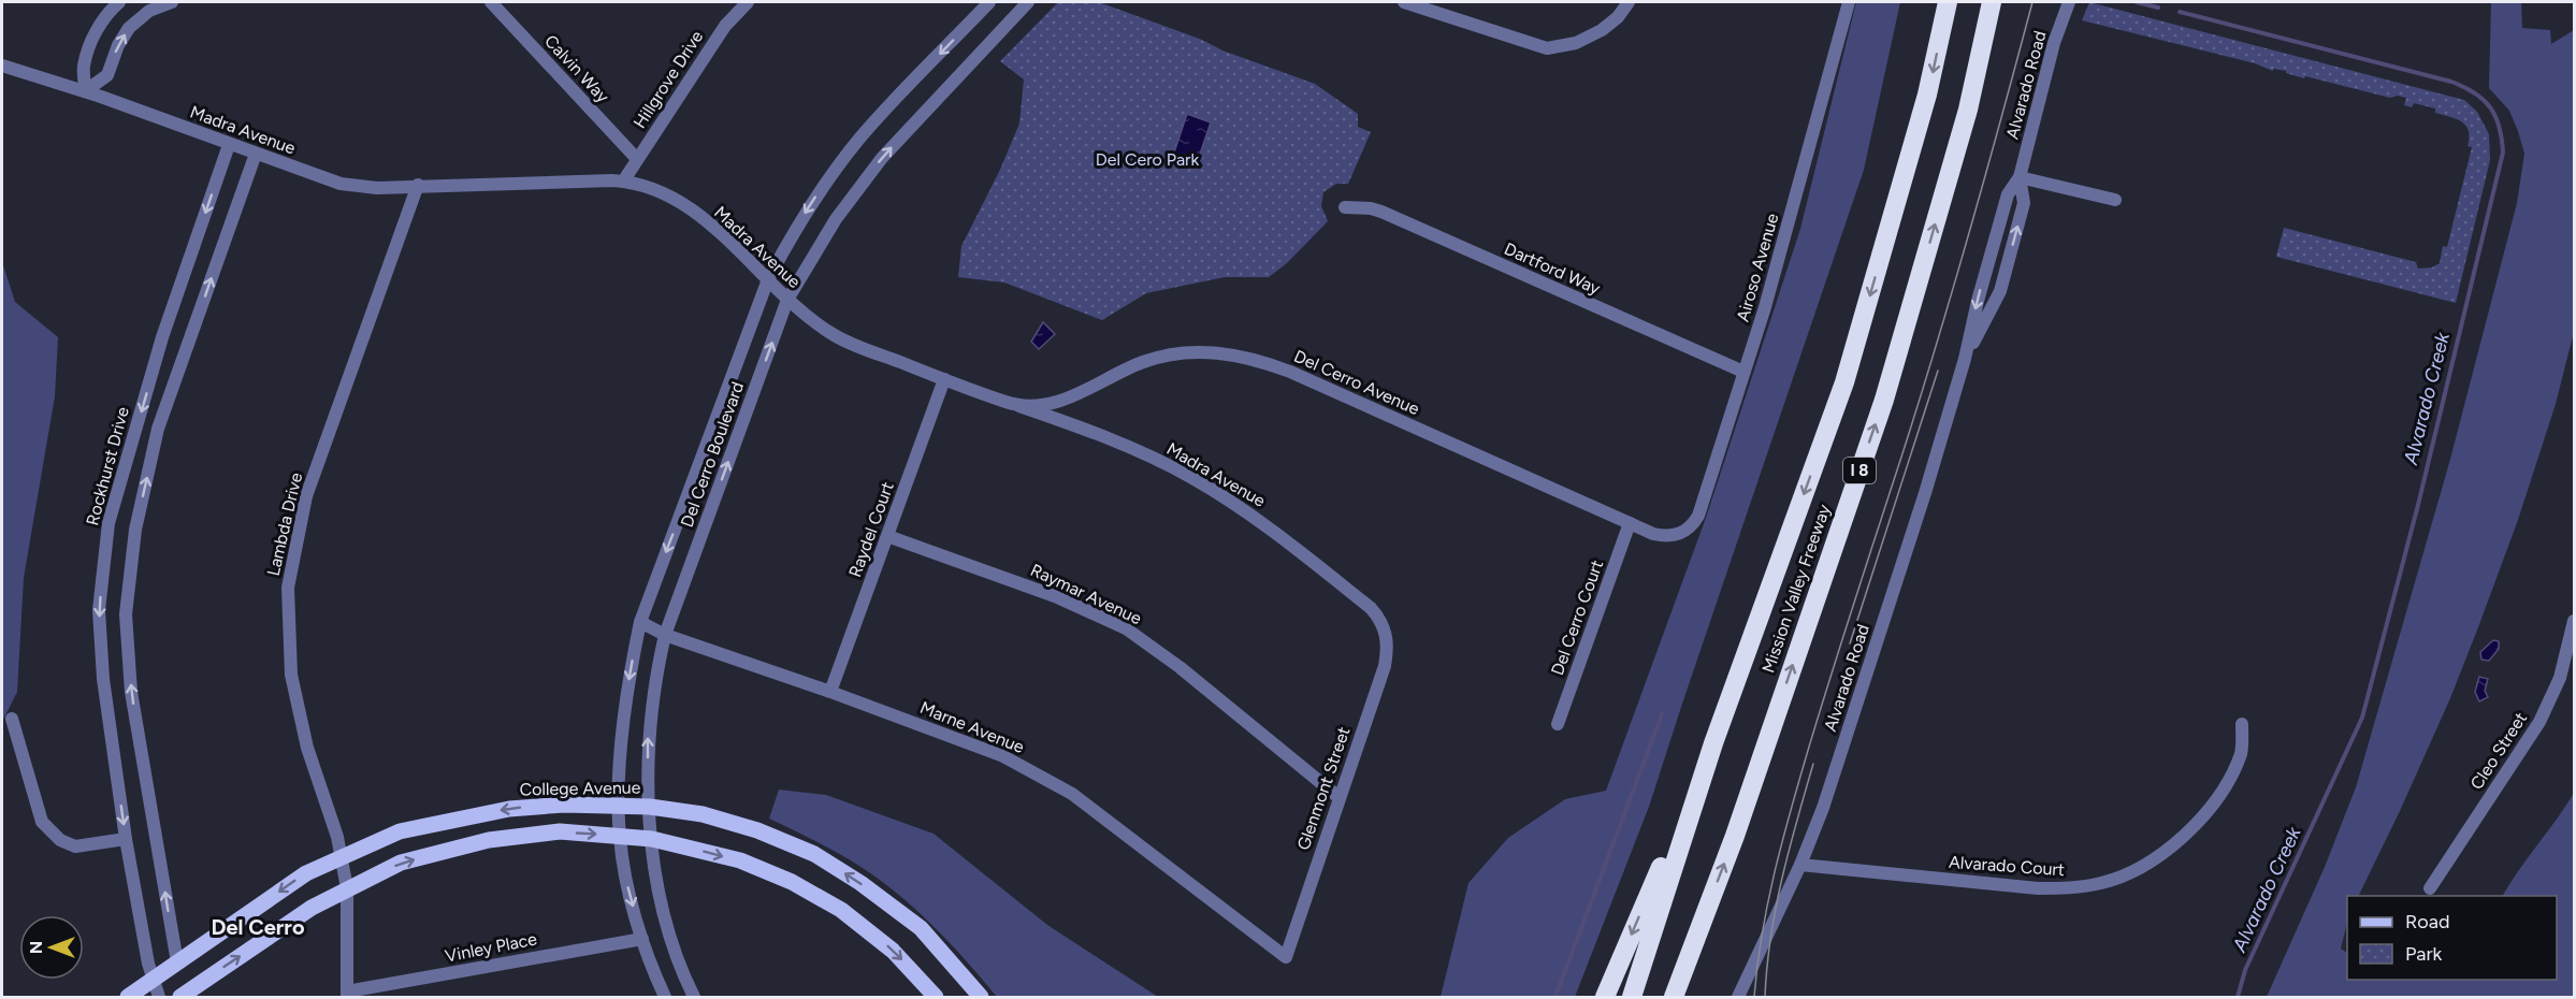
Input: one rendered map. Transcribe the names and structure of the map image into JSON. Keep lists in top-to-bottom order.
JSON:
{
  "streets": {
    "highway": ["I 8", "Mission Valley Freeway"],
    "main road": ["College Avenue"],
    "street": [
      "Calvin Way",
      "Hillgrove Drive",
      "Alvarado Road",
      "Madra Avenue",
      "Airoso Avenue",
      "Dartford Way",
      "Del Cerro Avenue",
      "Del Cerro Boulevard",
      "Rockhurst Drive",
      "Lambda Drive",
      "Raydel Court",
      "Raymar Avenue",
      "Del Cerro Court",
      "Marne Avenue",
      "Cleo Street",
      "Glenmont Street",
      "Alvarado Court",
      "Vinley Place"
    ]
  },
  "crossings": [
    ["Calvin Way", "Hillgrove Drive"],
    ["Hillgrove Drive", "Madra Avenue"],
    ["Alvarado Road", "Alvarado Court"],
    ["Madra Avenue", "Del Cerro Avenue"],
    ["Madra Avenue", "Del Cerro Boulevard"],
    ["Madra Avenue", "Rockhurst Drive"],
    ["Madra Avenue", "Lambda Drive"],
    ["Madra Avenue", "Raydel Court"],
    ["Madra Avenue", "Glenmont Street"],
    ["Airoso Avenue", "Dartford Way"],
    ["Airoso Avenue", "Del Cerro Avenue"],
    ["Del Cerro Avenue", "Del Cerro Court"],
    ["Del Cerro Boulevard", "Marne Avenue"],
    ["Del Cerro Boulevard", "College Avenue"],
    ["Del Cerro Boulevard", "Vinley Place"],
    ["Rockhurst Drive", "College Avenue"],
    ["Lambda Drive", "College Avenue"],
    ["Lambda Drive", "Vinley Place"],
    ["Raydel Court", "Raymar Avenue"],
    ["Raydel Court", "Marne Avenue"],
    ["Raymar Avenue", "Glenmont Street"],
    ["Marne Avenue", "Glenmont Street"]
  ],
  "districts": ["Del Cerro"],
  "water": ["Alvarado Creek"],
  "parks": ["Del Cero Park"],
  "legend": ["Road", "Park"],
  "north": "left"
}
